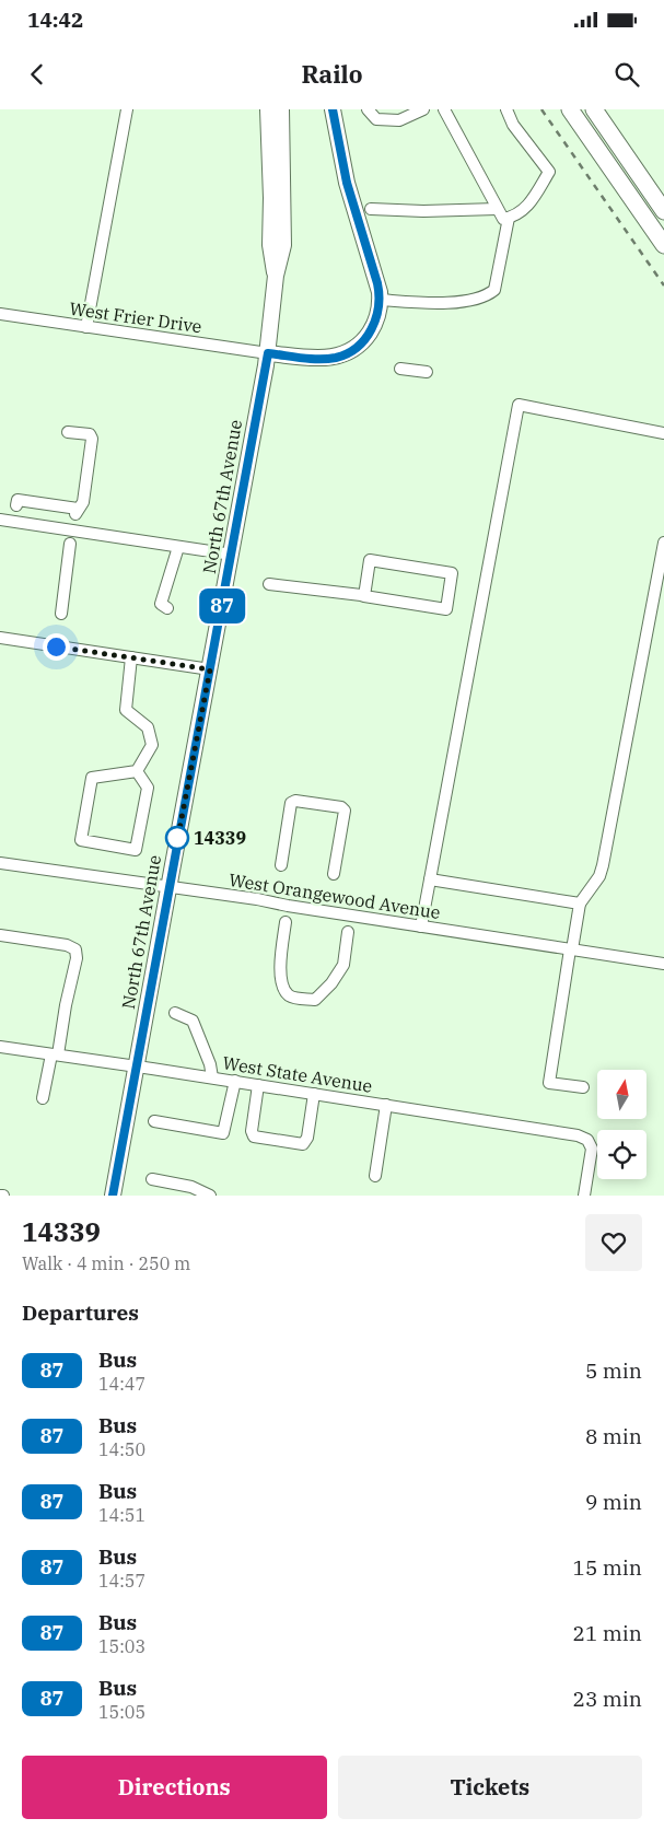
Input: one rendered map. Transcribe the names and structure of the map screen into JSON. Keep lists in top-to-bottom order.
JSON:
{
  "streets": {
    "main road": ["North 67th Avenue"],
    "street": ["West Frier Drive", "West Orangewood Avenue", "West State Avenue"]
  },
  "crossings": [
    ["West Frier Drive", "North 67th Avenue"],
    ["North 67th Avenue", "West Orangewood Avenue"],
    ["North 67th Avenue", "West State Avenue"]
  ],
  "places": ["14339"],
  "lines": ["bus line 87"],
  "north": "top",
  "page": {
    "status": "14:42",
    "header": "Railo",
    "on_map": "87",
    "heading": [
      ["14339", "Walk · 4 min · 250 m"],
      "Departures"
    ],
    "list": [
      {
        "mark": "87",
        "name": "Bus",
        "note": "14:47",
        "value": "5 min"
      },
      {
        "mark": "87",
        "name": "Bus",
        "note": "14:50",
        "value": "8 min"
      },
      {
        "mark": "87",
        "name": "Bus",
        "note": "14:51",
        "value": "9 min"
      },
      {
        "mark": "87",
        "name": "Bus",
        "note": "14:57",
        "value": "15 min"
      },
      {
        "mark": "87",
        "name": "Bus",
        "note": "15:03",
        "value": "21 min"
      },
      {
        "mark": "87",
        "name": "Bus",
        "note": "15:05",
        "value": "23 min"
      }
    ],
    "buttons": ["Directions", "Tickets"]
  }
}
